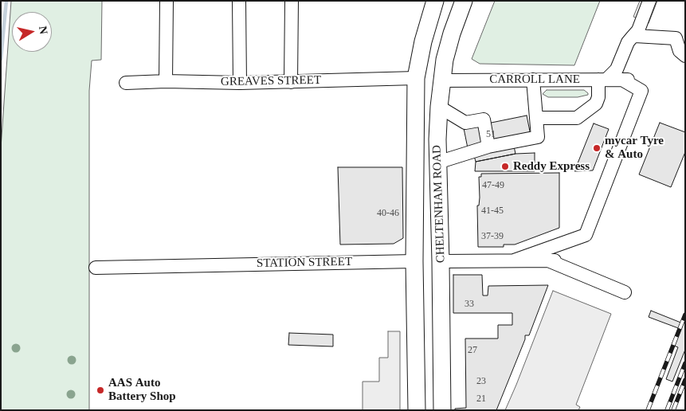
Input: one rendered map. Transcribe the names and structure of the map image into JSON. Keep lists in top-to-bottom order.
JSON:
{
  "streets": {
    "main road": ["CHELTENHAM ROAD", "STATION STREET"],
    "street": ["CARROLL LANE", "GREAVES STREET"]
  },
  "crossings": [
    ["CARROLL LANE", "CHELTENHAM ROAD"],
    ["CARROLL LANE", "STATION STREET"],
    ["GREAVES STREET", "CHELTENHAM ROAD"],
    ["CHELTENHAM ROAD", "STATION STREET"]
  ],
  "places": ["mycar Tyre & Auto", "Reddy Express", "AAS Auto Battery Shop"],
  "house_numbers": [
    "51",
    "47-49",
    "41-45",
    "40-46",
    "37-39",
    "33",
    "27",
    "23",
    "21"
  ],
  "north": "right"
}
